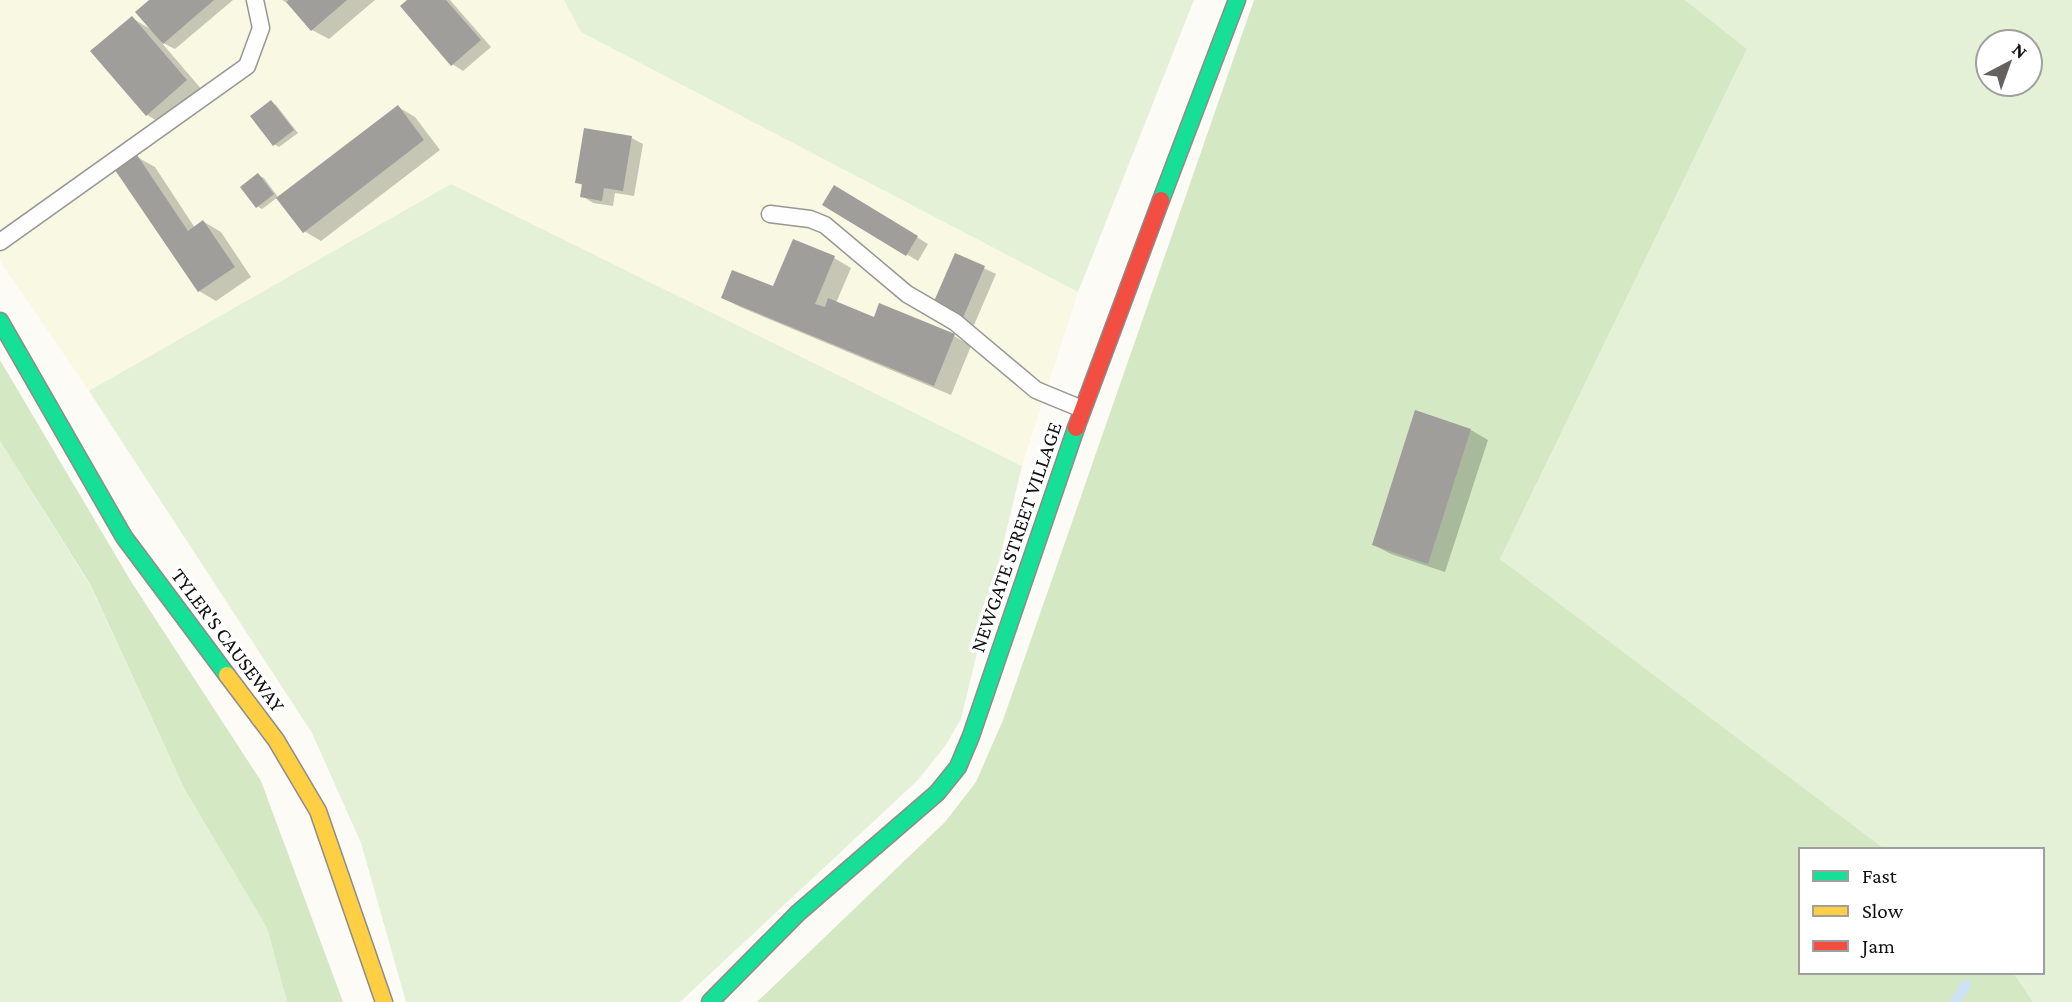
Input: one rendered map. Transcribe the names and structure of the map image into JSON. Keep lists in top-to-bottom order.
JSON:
{
  "streets": {
    "street": ["NEWGATE STREET VILLAGE", "TYLER'S CAUSEWAY"]
  },
  "legend": ["Fast", "Slow", "Jam"],
  "north": "top right"
}
